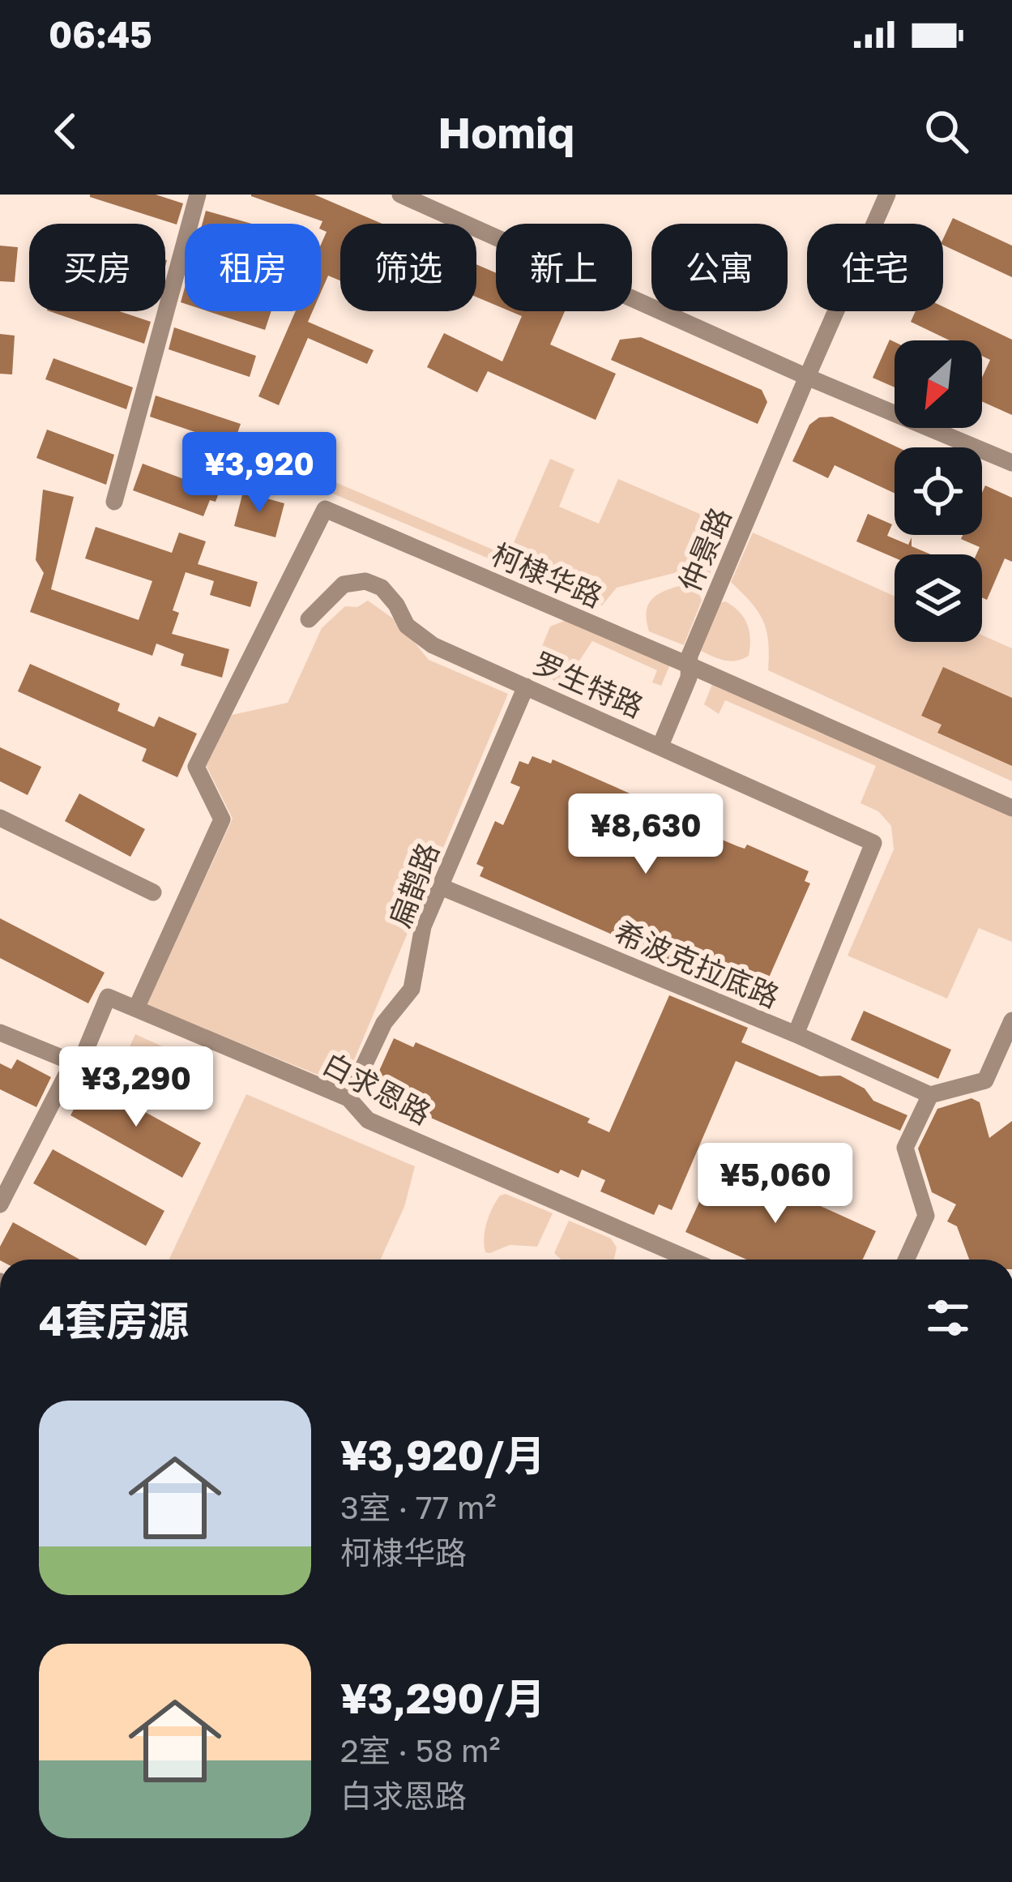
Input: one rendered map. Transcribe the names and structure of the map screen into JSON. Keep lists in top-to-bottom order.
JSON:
{
  "streets": {
    "street": [
      "仲景路",
      "柯棣华路",
      "罗生特路",
      "扁鹊路",
      "希波克拉底路",
      "白求恩路"
    ]
  },
  "crossings": [
    ["仲景路", "柯棣华路"],
    ["仲景路", "罗生特路"],
    ["柯棣华路", "白求恩路"],
    ["罗生特路", "扁鹊路"],
    ["罗生特路", "希波克拉底路"],
    ["扁鹊路", "希波克拉底路"],
    ["扁鹊路", "白求恩路"]
  ],
  "north": "bottom left",
  "page": {
    "status": "06:45",
    "header": "Homiq",
    "chip": [
      "买房",
      "租房",
      "筛选",
      "新上",
      "公寓",
      "住宅"
    ],
    "price": [
      "¥3,920",
      "¥8,630",
      "¥3,290",
      "¥5,060"
    ],
    "heading": "4套房源",
    "list": [
      {
        "name": "¥3,920/月",
        "note": "3室 · 77 m² · 柯棣华路"
      },
      {
        "name": "¥3,290/月",
        "note": "2室 · 58 m² · 白求恩路"
      }
    ]
  }
}
